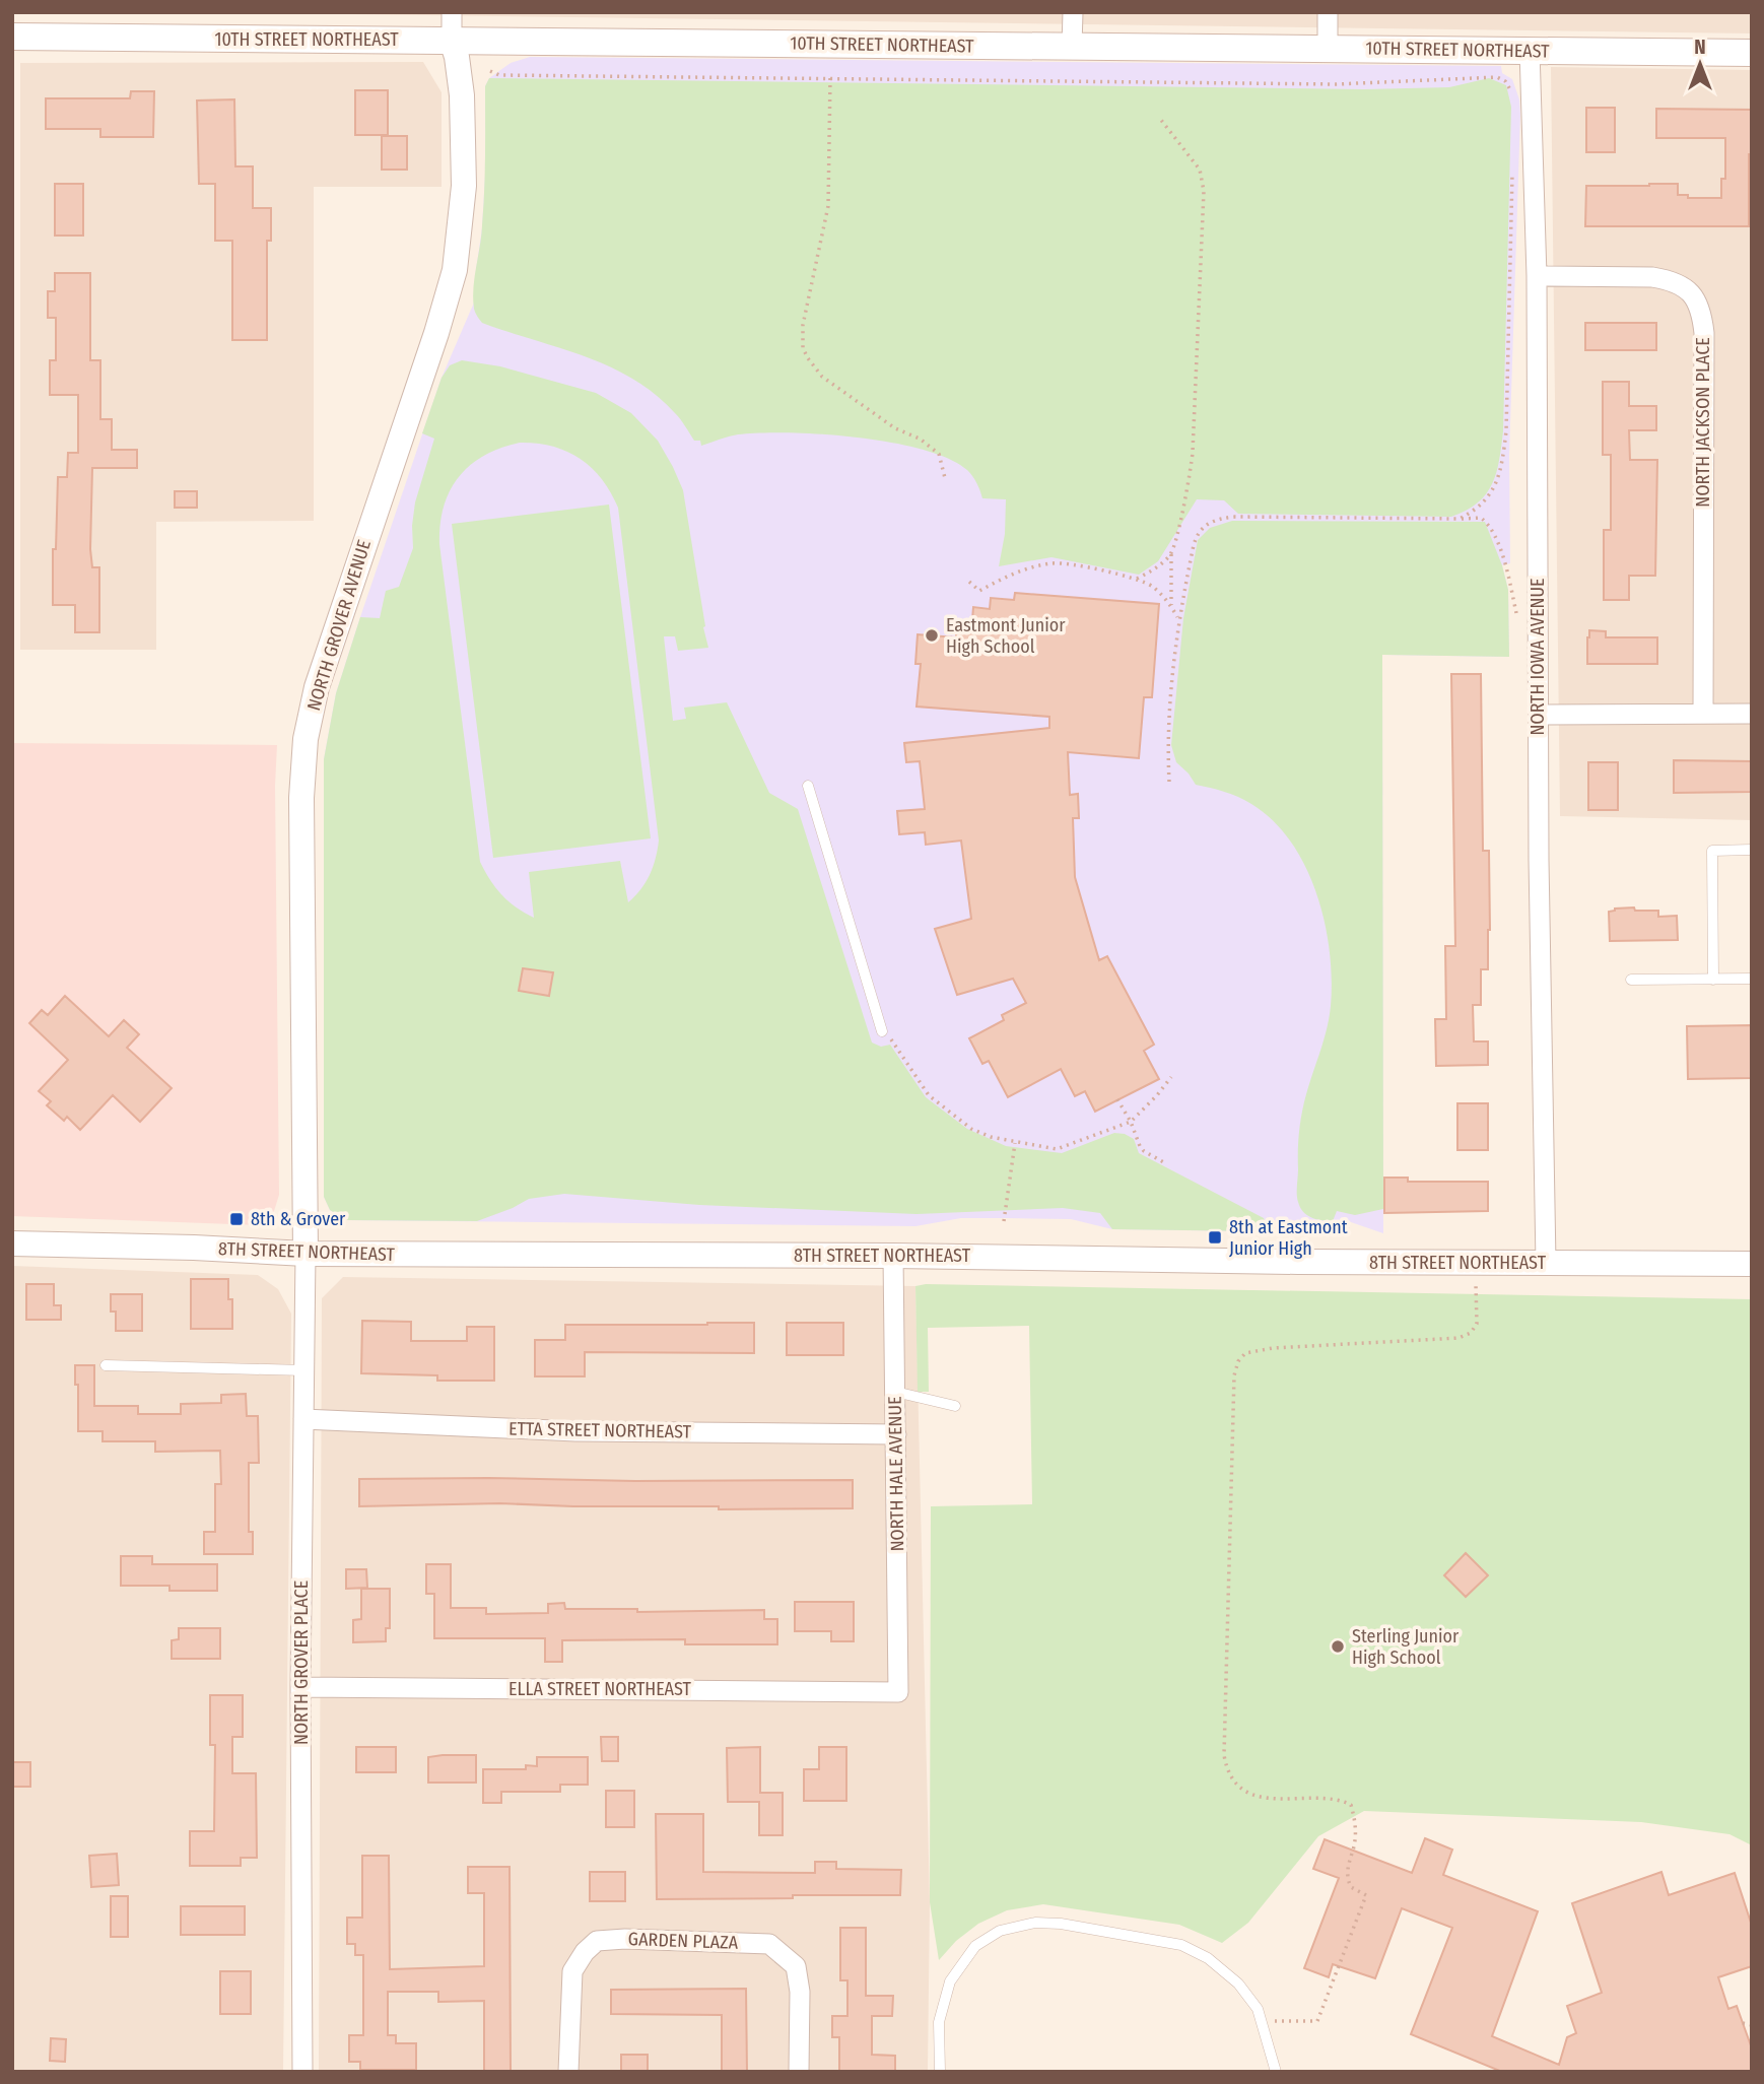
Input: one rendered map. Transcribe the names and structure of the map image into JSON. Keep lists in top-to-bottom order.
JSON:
{
  "streets": {
    "main road": ["10TH STREET NORTHEAST"],
    "street": [
      "NORTH JACKSON PLACE",
      "NORTH GROVER AVENUE",
      "NORTH IOWA AVENUE",
      "8TH STREET NORTHEAST",
      "ETTA STREET NORTHEAST",
      "NORTH HALE AVENUE",
      "NORTH GROVER PLACE",
      "ELLA STREET NORTHEAST",
      "GARDEN PLAZA"
    ]
  },
  "crossings": [
    ["10TH STREET NORTHEAST", "NORTH GROVER AVENUE"],
    ["10TH STREET NORTHEAST", "NORTH IOWA AVENUE"],
    ["NORTH JACKSON PLACE", "NORTH IOWA AVENUE"],
    ["NORTH GROVER AVENUE", "8TH STREET NORTHEAST"],
    ["NORTH GROVER AVENUE", "NORTH GROVER PLACE"],
    ["NORTH IOWA AVENUE", "8TH STREET NORTHEAST"],
    ["8TH STREET NORTHEAST", "NORTH HALE AVENUE"],
    ["8TH STREET NORTHEAST", "NORTH GROVER PLACE"],
    ["ETTA STREET NORTHEAST", "NORTH HALE AVENUE"],
    ["ETTA STREET NORTHEAST", "NORTH GROVER PLACE"],
    ["NORTH HALE AVENUE", "ELLA STREET NORTHEAST"],
    ["NORTH GROVER PLACE", "ELLA STREET NORTHEAST"]
  ],
  "places": {
    "other": ["Eastmont Junior High School", "Sterling Junior High School"],
    "transit": ["8th & Grover", "8th at Eastmont Junior High"]
  },
  "north": "top"
}
